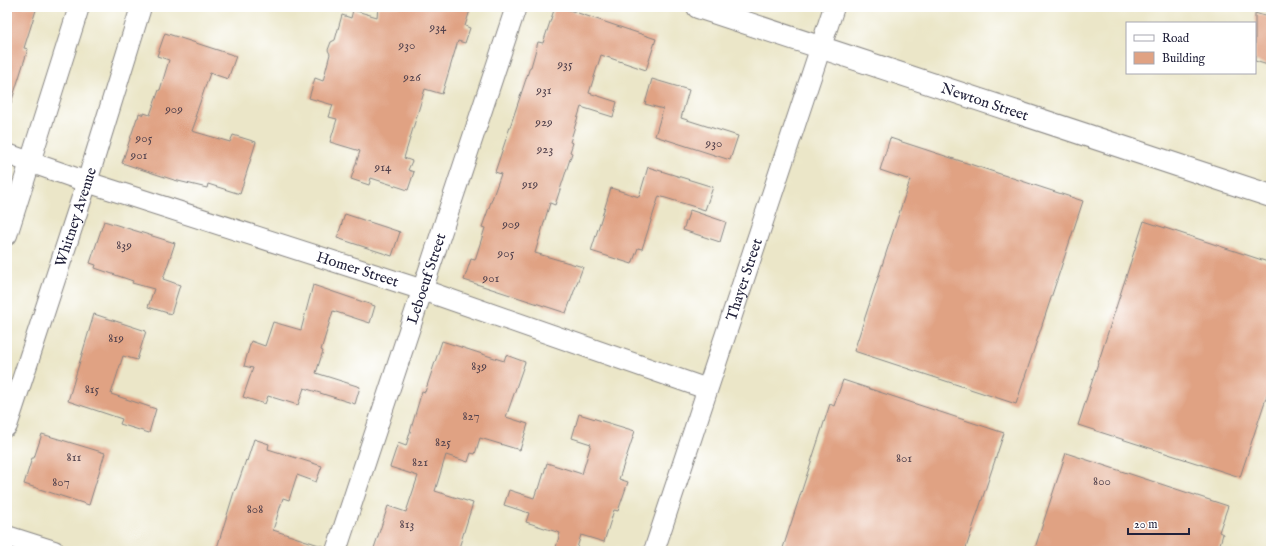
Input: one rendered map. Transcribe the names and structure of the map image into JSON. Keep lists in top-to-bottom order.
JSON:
{
  "streets": {
    "main road": ["Newton Street"],
    "street": [
      "Whitney Avenue",
      "Homer Street",
      "Leboeuf Street",
      "Thayer Street"
    ]
  },
  "crossings": [
    ["Newton Street", "Thayer Street"],
    ["Whitney Avenue", "Homer Street"],
    ["Homer Street", "Leboeuf Street"],
    ["Homer Street", "Thayer Street"]
  ],
  "house_numbers": [
    "934",
    "930",
    "935",
    "926",
    "931",
    "909",
    "929",
    "905",
    "930",
    "923",
    "901",
    "914",
    "919",
    "909",
    "839",
    "905",
    "901",
    "819",
    "839",
    "815",
    "827",
    "825",
    "811",
    "801",
    "821",
    "800",
    "807",
    "808",
    "813"
  ],
  "legend": ["Road", "Building"],
  "scale_bar": "20 m"
}
